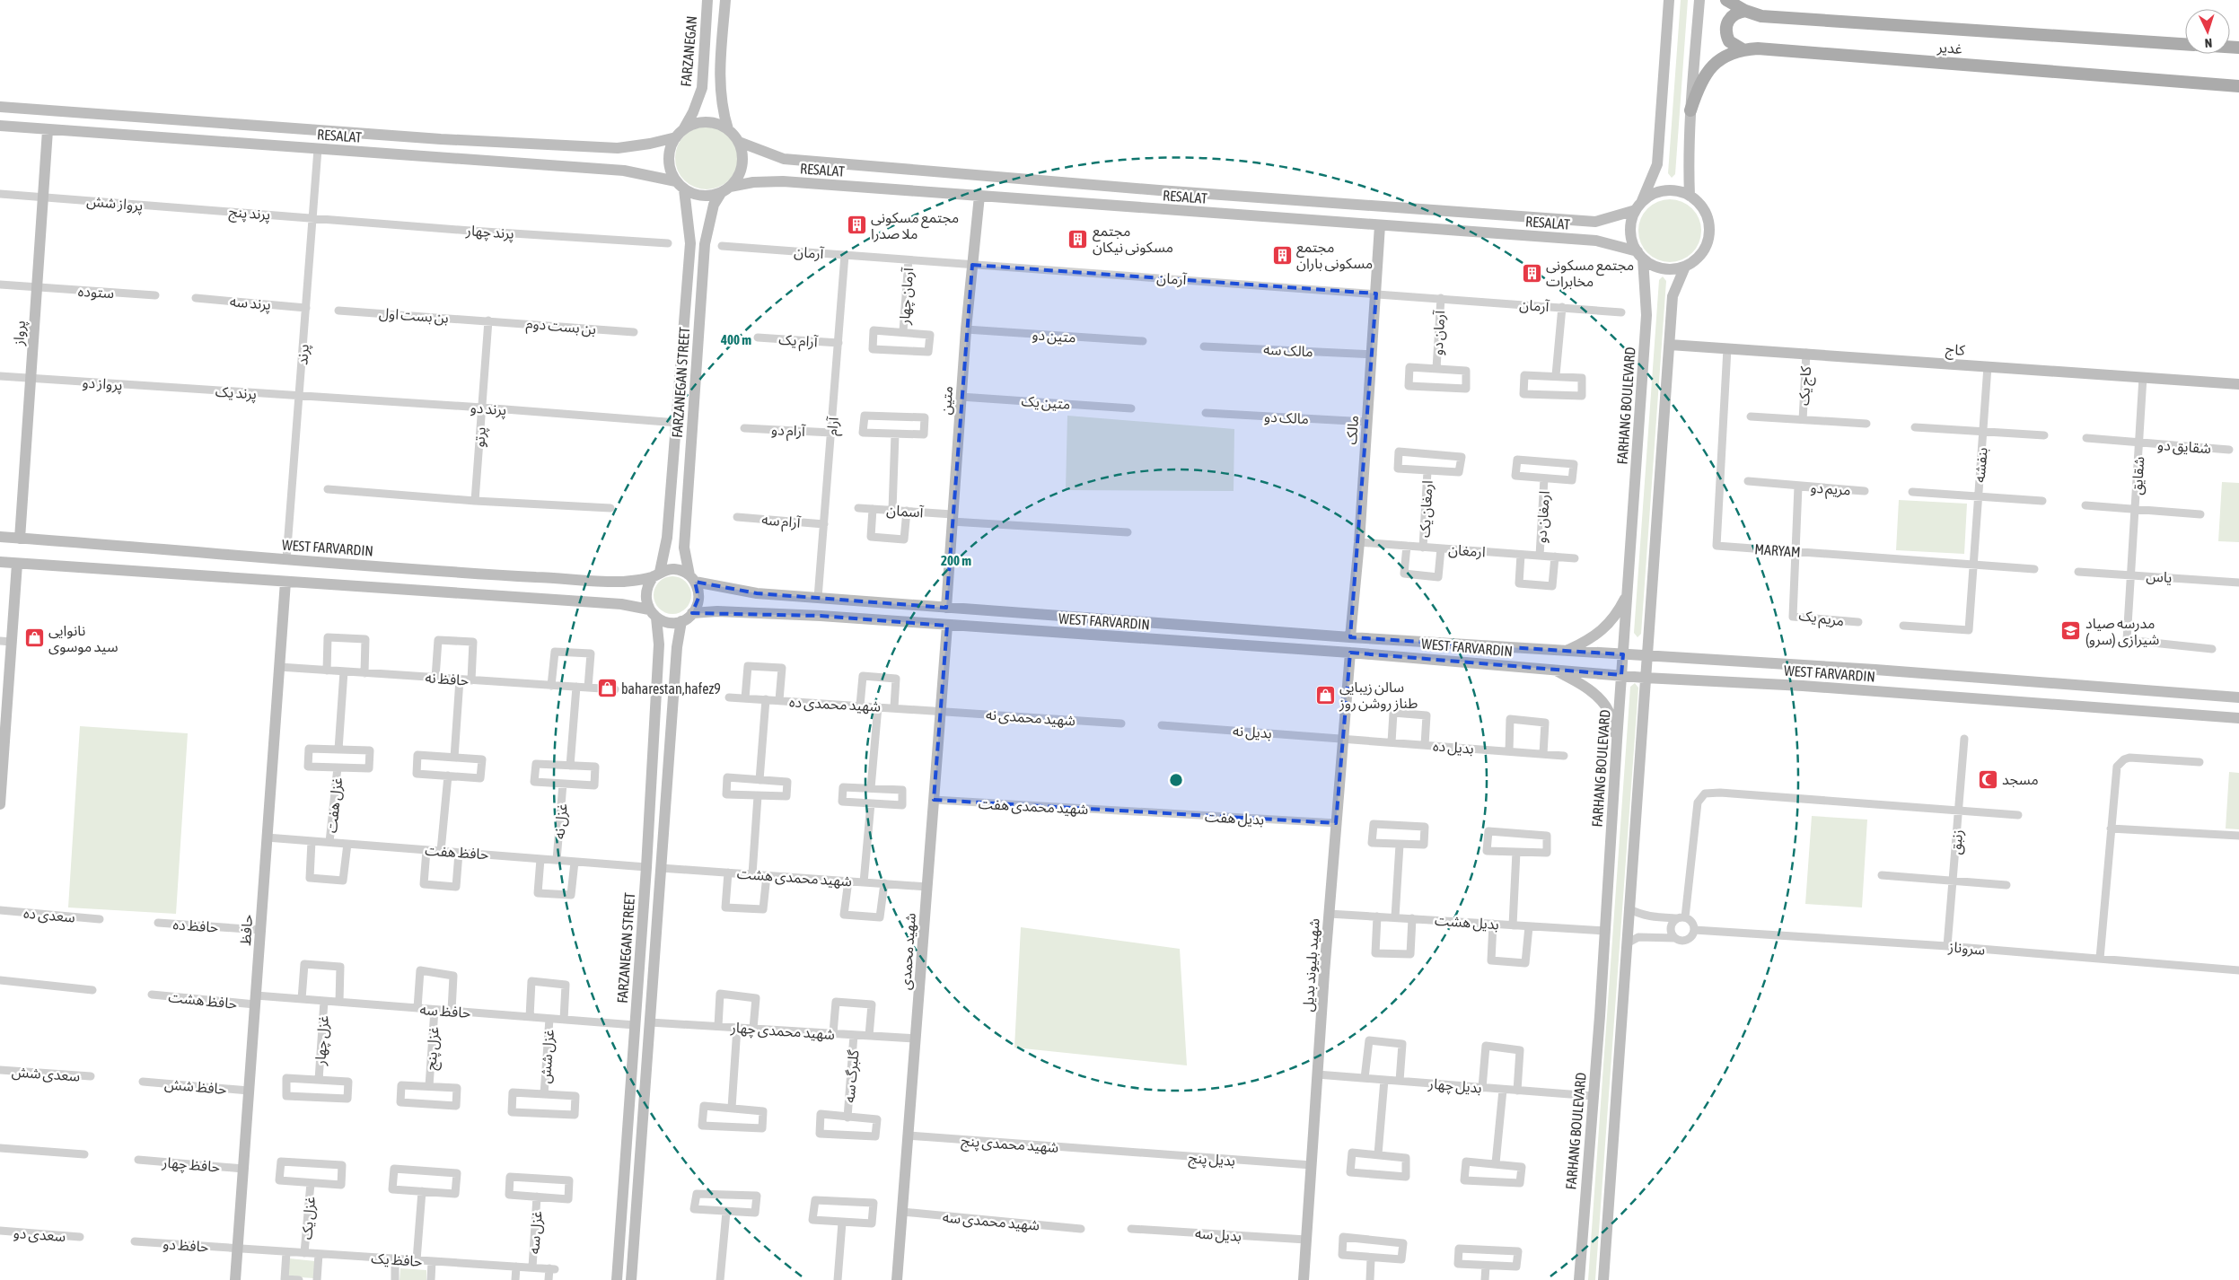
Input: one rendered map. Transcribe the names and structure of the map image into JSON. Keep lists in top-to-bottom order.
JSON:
{
  "streets": {
    "main road": ["غدیر"],
    "street": [
      "FARZANEGAN",
      "RESALAT",
      "پرواز شش",
      "پرند پنج",
      "پرند چهار",
      "آرمان",
      "ستوده",
      "آرمان چهار",
      "پرند سه",
      "بن بست اول",
      "بن بست دوم",
      "پرواز",
      "آرمان دو",
      "متین دو",
      "آرام یک",
      "کاج",
      "مالک سه",
      "پرند",
      "FARZANEGAN STREET",
      "پرواز دو",
      "کاج یک",
      "پرند یک",
      "متین",
      "متین یک",
      "FARHANG BOULEVARD",
      "پرند دو",
      "مالک دو",
      "آرام",
      "آرام دو",
      "مالک",
      "پرتو",
      "شقایق دو",
      "بنفشه",
      "شقایق",
      "مریم دو",
      "ارمغان یک",
      "آسمان",
      "ارمغان دو",
      "آرام سه",
      "WEST FARVARDIN",
      "ارمغان",
      "MARYAM",
      "یاس",
      "مریم یک",
      "حافظ نه",
      "شهید محمدی ده",
      "شهید محمدی نه",
      "بدیل نه",
      "بدیل ده",
      "غزل هفت",
      "شهید محمدی هفت",
      "بدیل هفت",
      "غزل نه",
      "زنبق",
      "حافظ هفت",
      "شهید محمدی هشت",
      "سعدی ده",
      "بدیل هشت",
      "حافظ ده",
      "حافظ",
      "سروناز",
      "شهید محمدی",
      "شهید بلیوند بدیل",
      "حافظ هشت",
      "حافظ سه",
      "شهید محمدی چهار",
      "غزل چهار",
      "غزل پنج",
      "غزل شش",
      "سعدی شش",
      "گلبرگ سه",
      "بدیل چهار",
      "حافظ شش",
      "شهید محمدی پنج",
      "بدیل پنج",
      "حافظ چهار",
      "غزل یک",
      "شهید محمدی سه",
      "غزل سه",
      "سعدی دو",
      "بدیل سه",
      "حافظ دو",
      "حافظ یک"
    ]
  },
  "crossings": [
    ["FARZANEGAN", "RESALAT"],
    ["FARZANEGAN", "FARZANEGAN STREET"],
    ["RESALAT", "پرواز"],
    ["RESALAT", "پرند"],
    ["RESALAT", "FARZANEGAN STREET"],
    ["RESALAT", "متین"],
    ["RESALAT", "FARHANG BOULEVARD"],
    ["RESALAT", "مالک"],
    ["پرواز شش", "پرند پنج"],
    ["پرواز شش", "پرواز"],
    ["پرند پنج", "پرند چهار"],
    ["پرند پنج", "پرند"],
    ["پرند چهار", "پرند"],
    ["آرمان", "آرمان چهار"],
    ["آرمان", "آرمان دو"],
    ["آرمان", "متین"],
    ["آرمان", "آرام"],
    ["آرمان", "مالک"],
    ["ستوده", "پرواز"],
    ["پرند سه", "پرند"],
    ["بن بست اول", "بن بست دوم"],
    ["بن بست اول", "پرتو"],
    ["بن بست دوم", "پرتو"],
    ["پرواز", "پرواز دو"],
    ["پرواز", "WEST FARVARDIN"],
    ["متین دو", "متین"],
    ["آرام یک", "آرام"],
    ["کاج", "کاج یک"],
    ["کاج", "بنفشه"],
    ["کاج", "شقایق"],
    ["کاج", "MARYAM"],
    ["مالک سه", "مالک"],
    ["پرند", "پرند یک"],
    ["پرند", "پرند دو"],
    ["پرند", "WEST FARVARDIN"],
    ["FARZANEGAN STREET", "پرند دو"],
    ["FARZANEGAN STREET", "WEST FARVARDIN"],
    ["FARZANEGAN STREET", "حافظ هفت"],
    ["FARZANEGAN STREET", "شهید محمدی هشت"],
    ["FARZANEGAN STREET", "حافظ سه"],
    ["FARZANEGAN STREET", "شهید محمدی چهار"],
    ["پرواز دو", "پرند یک"],
    ["پرند یک", "پرند دو"],
    ["متین", "متین یک"],
    ["متین", "آسمان"],
    ["متین", "WEST FARVARDIN"],
    ["FARHANG BOULEVARD", "WEST FARVARDIN"],
    ["FARHANG BOULEVARD", "بدیل هشت"],
    ["FARHANG BOULEVARD", "بدیل چهار"],
    ["پرند دو", "پرتو"],
    ["مالک دو", "مالک"],
    ["آرام", "آرام دو"],
    ["آرام", "آرام سه"],
    ["آرام", "WEST FARVARDIN"],
    ["مالک", "WEST FARVARDIN"],
    ["مالک", "ارمغان"],
    ["شقایق دو", "شقایق"],
    ["بنفشه", "MARYAM"],
    ["شقایق", "یاس"],
    ["مریم دو", "MARYAM"],
    ["مریم دو", "مریم یک"],
    ["ارمغان یک", "ارمغان"],
    ["ارمغان دو", "ارمغان"],
    ["WEST FARVARDIN", "شهید محمدی"],
    ["WEST FARVARDIN", "شهید بلیوند بدیل"],
    ["MARYAM", "مریم یک"],
    ["حافظ نه", "حافظ"],
    ["شهید محمدی ده", "شهید محمدی نه"],
    ["شهید محمدی ده", "شهید محمدی"],
    ["شهید محمدی نه", "شهید محمدی"],
    ["بدیل نه", "بدیل ده"],
    ["بدیل نه", "شهید بلیوند بدیل"],
    ["بدیل ده", "شهید بلیوند بدیل"],
    ["غزل هفت", "حافظ هفت"],
    ["شهید محمدی هفت", "بدیل هفت"],
    ["شهید محمدی هفت", "شهید محمدی"],
    ["بدیل هفت", "شهید بلیوند بدیل"],
    ["غزل نه", "حافظ هفت"],
    ["زنبق", "سروناز"],
    ["حافظ هفت", "حافظ"],
    ["شهید محمدی هشت", "شهید محمدی"],
    ["بدیل هشت", "شهید بلیوند بدیل"],
    ["حافظ ده", "حافظ"],
    ["حافظ", "حافظ هشت"],
    ["حافظ", "حافظ سه"],
    ["حافظ", "حافظ شش"],
    ["حافظ", "حافظ چهار"],
    ["حافظ", "حافظ دو"],
    ["حافظ", "حافظ یک"],
    ["شهید محمدی", "شهید محمدی چهار"],
    ["شهید محمدی", "شهید محمدی پنج"],
    ["شهید محمدی", "شهید محمدی سه"],
    ["شهید بلیوند بدیل", "بدیل چهار"],
    ["شهید بلیوند بدیل", "بدیل پنج"],
    ["شهید بلیوند بدیل", "بدیل سه"],
    ["حافظ هشت", "حافظ سه"],
    ["حافظ سه", "غزل چهار"],
    ["حافظ سه", "غزل پنج"],
    ["حافظ سه", "غزل شش"],
    ["شهید محمدی چهار", "گلبرگ سه"],
    ["شهید محمدی پنج", "بدیل پنج"],
    ["غزل یک", "حافظ یک"],
    ["غزل سه", "حافظ یک"],
    ["حافظ دو", "حافظ یک"]
  ],
  "places": {
    "building": [
      "مجتمع مسکونی ملا صدرا",
      "مجتمع مسکونی نیکان",
      "مجتمع مسکونی باران",
      "مجتمع مسکونی مخابرات"
    ],
    "school or university": ["مدرسه صیاد شیرازی (سرو)"],
    "shop": ["نانوایی سید موسوی", "baharestan,hafez9", "سالن زیبایی طناز روشن روز"],
    "mosque": ["مسجد"]
  },
  "north": "bottom",
  "rings": ["400 m", "200 m"]
}
